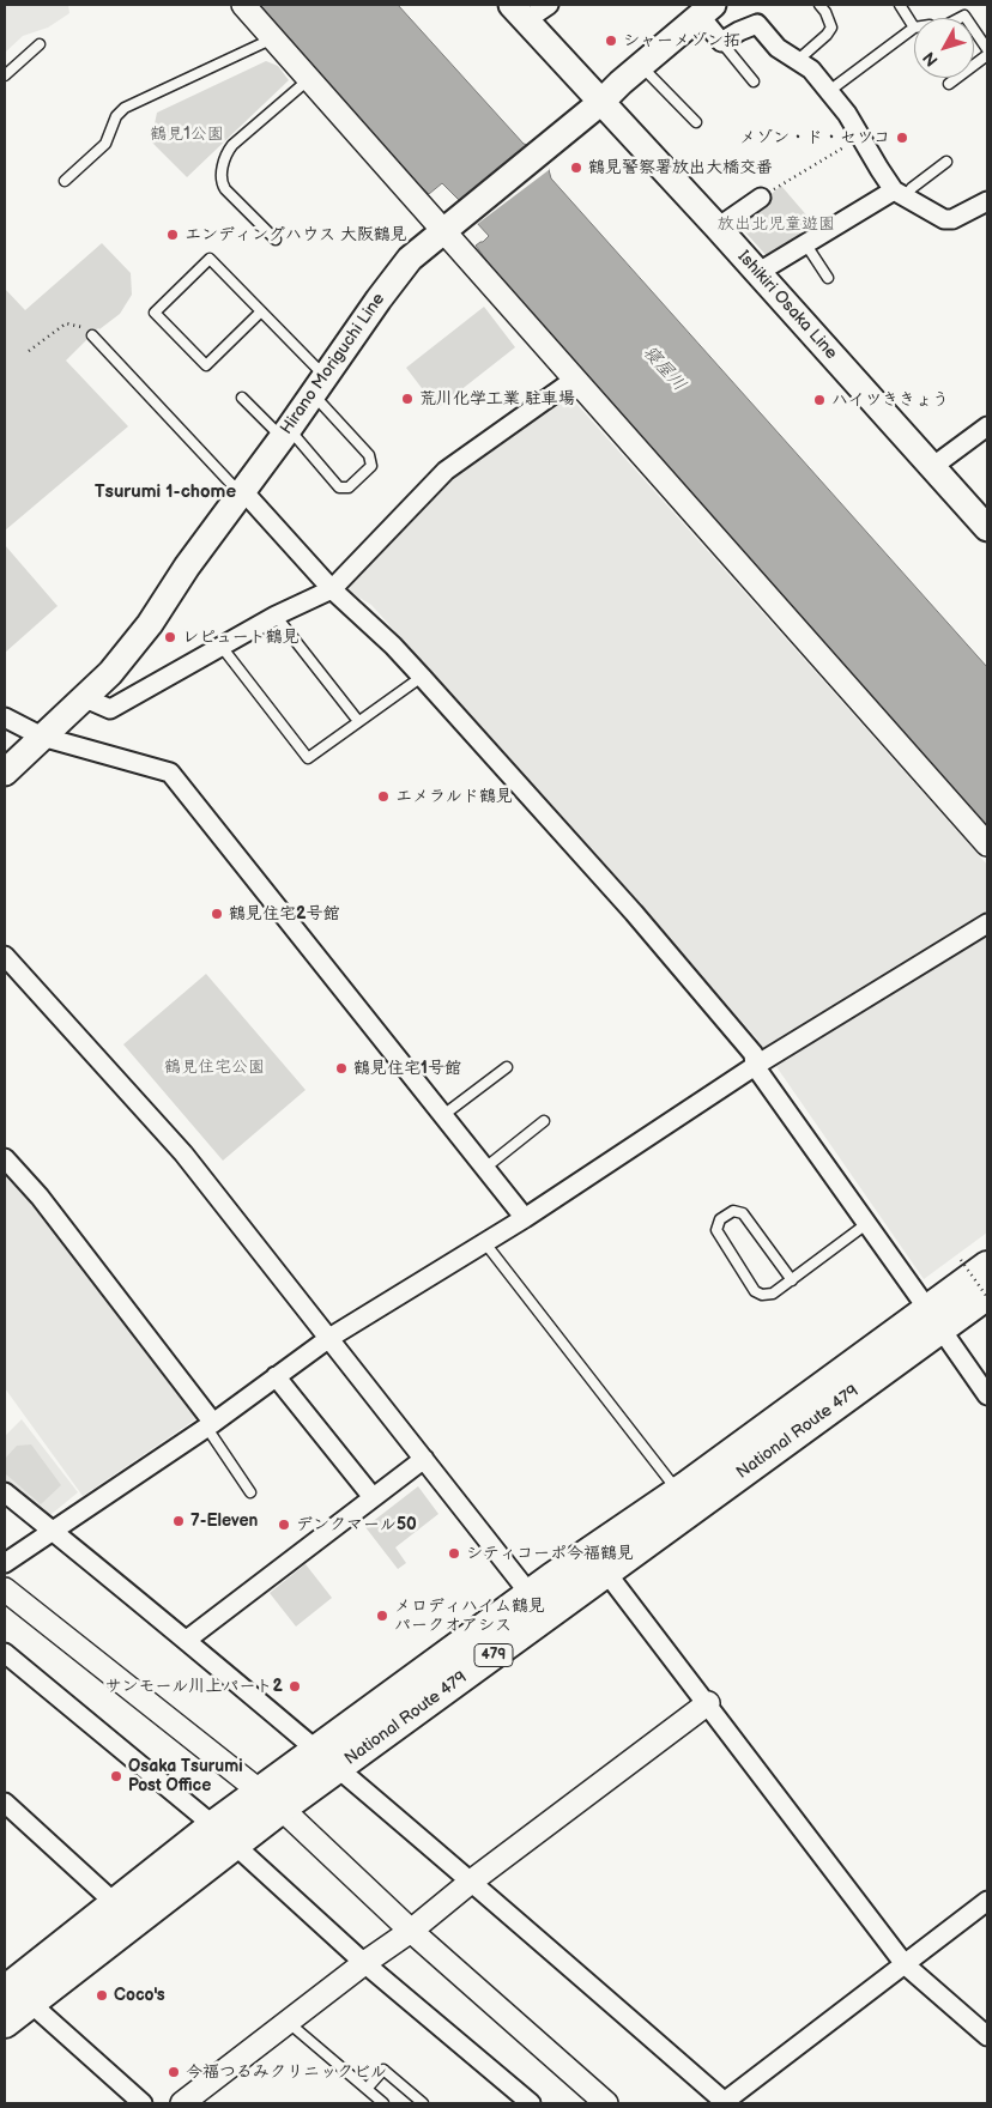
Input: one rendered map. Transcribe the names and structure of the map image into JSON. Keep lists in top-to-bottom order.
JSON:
{
  "streets": {
    "highway": ["National Route 479", "479"],
    "main road": ["Ishikiri Osaka Line", "Hirano Moriguchi Line"]
  },
  "crossings": [
    ["Ishikiri Osaka Line", "Hirano Moriguchi Line"]
  ],
  "districts": ["Tsurumi 1-chome"],
  "water": ["寝屋川"],
  "parks": ["鶴見1公園", "放出北児童遊園", "鶴見住宅公園"],
  "places": [
    "シャーメゾン拓",
    "メゾン・ド・セツコ",
    "鶴見警察署放出大橋交番",
    "エンディングハウス 大阪鶴見",
    "荒川化学工業 駐車場",
    "ハイツききょう",
    "レピュート鶴見",
    "エメラルド鶴見",
    "鶴見住宅2号館",
    "鶴見住宅1号館",
    "7-Eleven",
    "デンクマール50",
    "シティコーポ今福鶴見",
    "メロディハイム鶴見 パークオアシス",
    "サンモール川上パート2",
    "Osaka Tsurumi Post Office",
    "Coco's",
    "今福つるみクリニックビル"
  ],
  "north": "bottom left"
}
